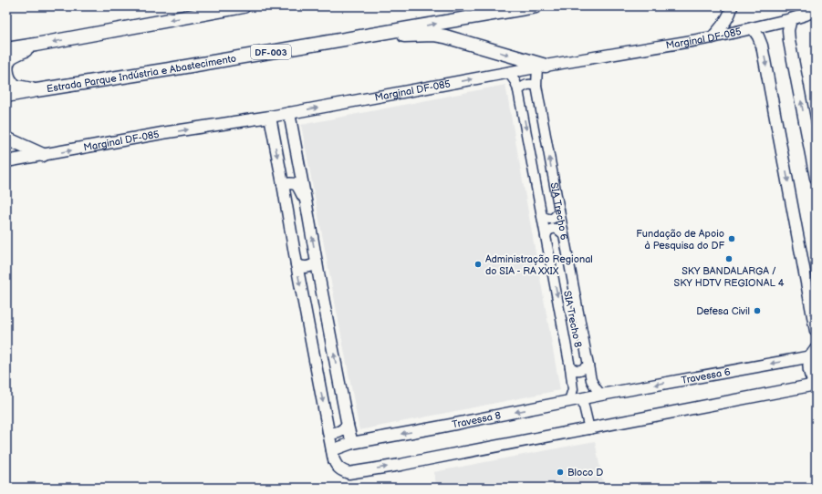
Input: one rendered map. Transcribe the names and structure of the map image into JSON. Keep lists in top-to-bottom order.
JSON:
{
  "streets": {
    "highway": ["DF-003", "Estrada Parque Indústria e Abastecimento"],
    "main road": ["Marginal DF-085", "Travessa 6", "Travessa 8"],
    "street": ["SIA Trecho 6", "SIA Trecho 8"]
  },
  "crossings": [
    ["Marginal DF-085", "SIA Trecho 6"],
    ["Marginal DF-085", "SIA Trecho 8"],
    ["SIA Trecho 6", "Travessa 6"],
    ["SIA Trecho 6", "Travessa 8"],
    ["SIA Trecho 8", "Travessa 8"],
    ["Travessa 6", "Travessa 8"]
  ],
  "one_way": ["Marginal DF-085", "SIA Trecho 6", "SIA Trecho 8"],
  "places": [
    "Fundação de Apoio à Pesquisa do DF",
    "SKY BANDALARGA / SKY HDTV REGIONAL 4",
    "Administração Regional do SIA - RA XXIX",
    "Defesa Civil",
    "Bloco D"
  ]
}
